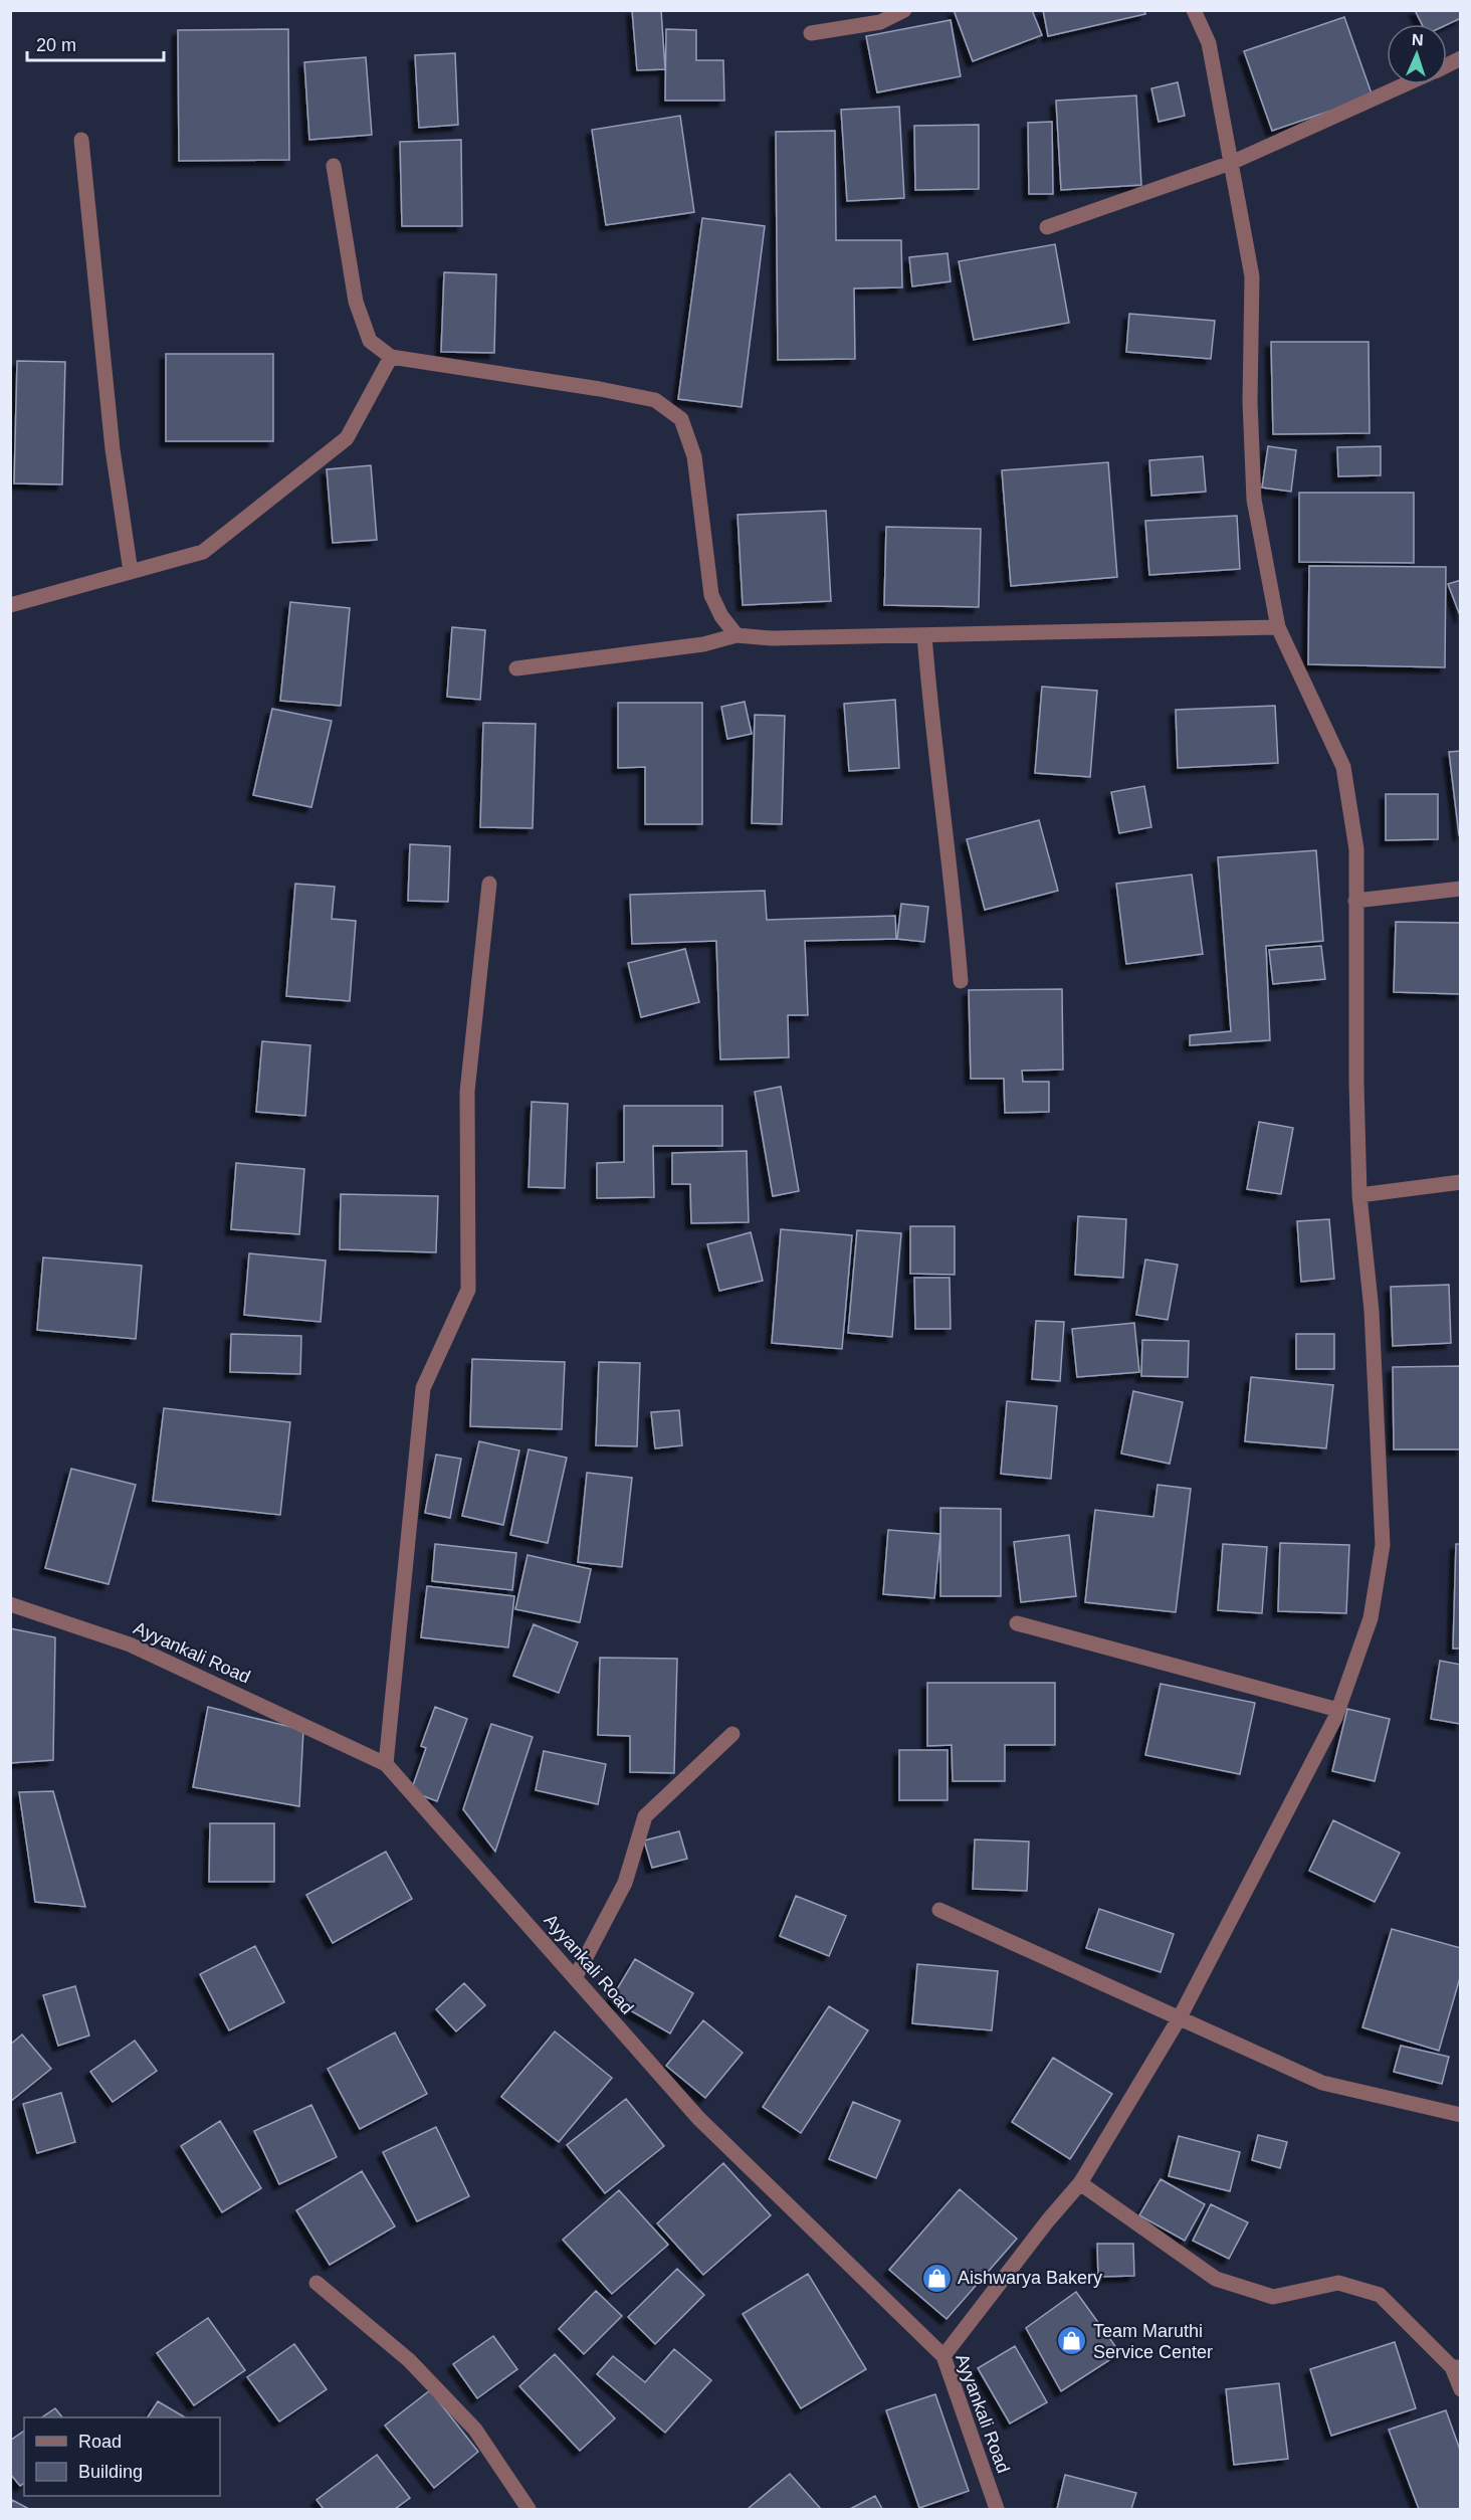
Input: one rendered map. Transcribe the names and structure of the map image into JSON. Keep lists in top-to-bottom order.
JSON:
{
  "streets": {
    "street": ["Ayyankali Road"]
  },
  "places": {
    "shop": ["Aishwarya Bakery", "Team Maruthi Service Center"]
  },
  "legend": ["Road", "Building"],
  "scale_bar": "20 m",
  "north": "top"
}
